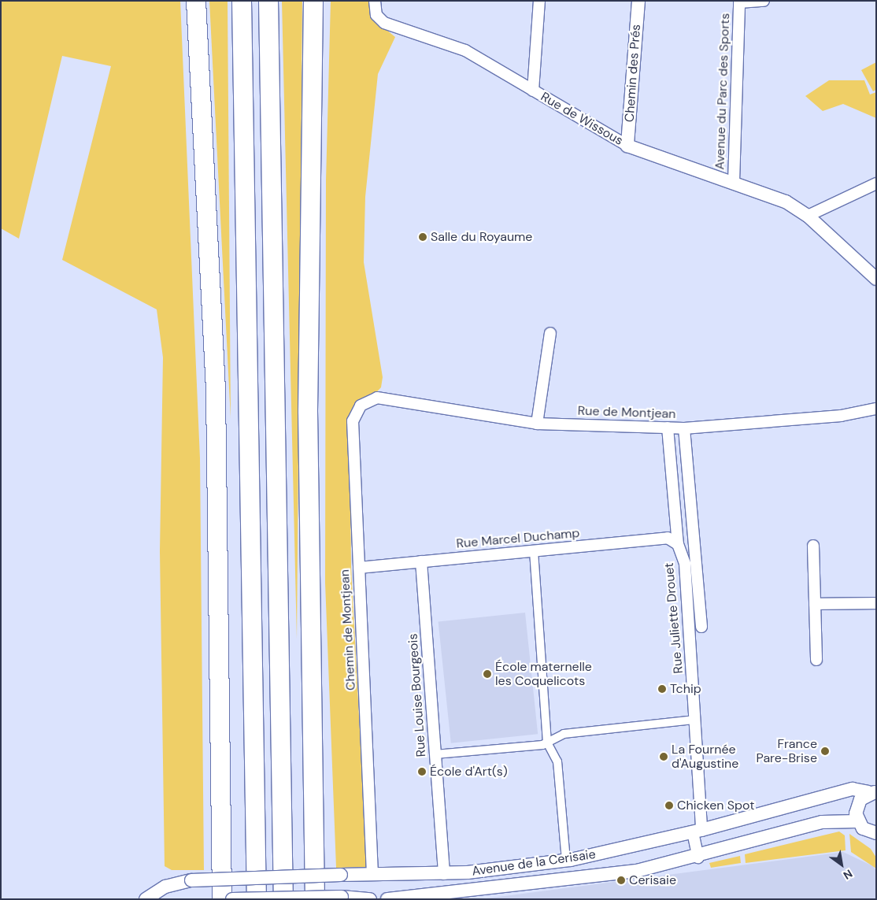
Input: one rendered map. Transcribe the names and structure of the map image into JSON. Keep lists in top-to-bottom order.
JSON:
{
  "streets": {
    "street": [
      "Chemin des Prés",
      "Avenue du Parc des Sports",
      "Rue de Wissous",
      "Rue de Montjean",
      "Rue Marcel Duchamp",
      "Rue Juliette Drouet",
      "Chemin de Montjean",
      "Rue Louise Bourgeois",
      "Avenue de la Cerisaie"
    ]
  },
  "crossings": [
    ["Chemin des Prés", "Rue de Wissous"],
    ["Avenue du Parc des Sports", "Rue de Wissous"],
    ["Rue de Montjean", "Rue Juliette Drouet"],
    ["Rue de Montjean", "Chemin de Montjean"],
    ["Rue Marcel Duchamp", "Rue Juliette Drouet"],
    ["Rue Marcel Duchamp", "Chemin de Montjean"],
    ["Rue Marcel Duchamp", "Rue Louise Bourgeois"],
    ["Rue Juliette Drouet", "Avenue de la Cerisaie"],
    ["Chemin de Montjean", "Avenue de la Cerisaie"],
    ["Rue Louise Bourgeois", "Avenue de la Cerisaie"]
  ],
  "places": [
    "Salle du Royaume",
    "École maternelle les Coquelicots",
    "Tchip",
    "France Pare-Brise",
    "La Fournée d'Augustine",
    "École d'Art(s)",
    "Chicken Spot",
    "Cerisaie"
  ],
  "north": "bottom right"
}
